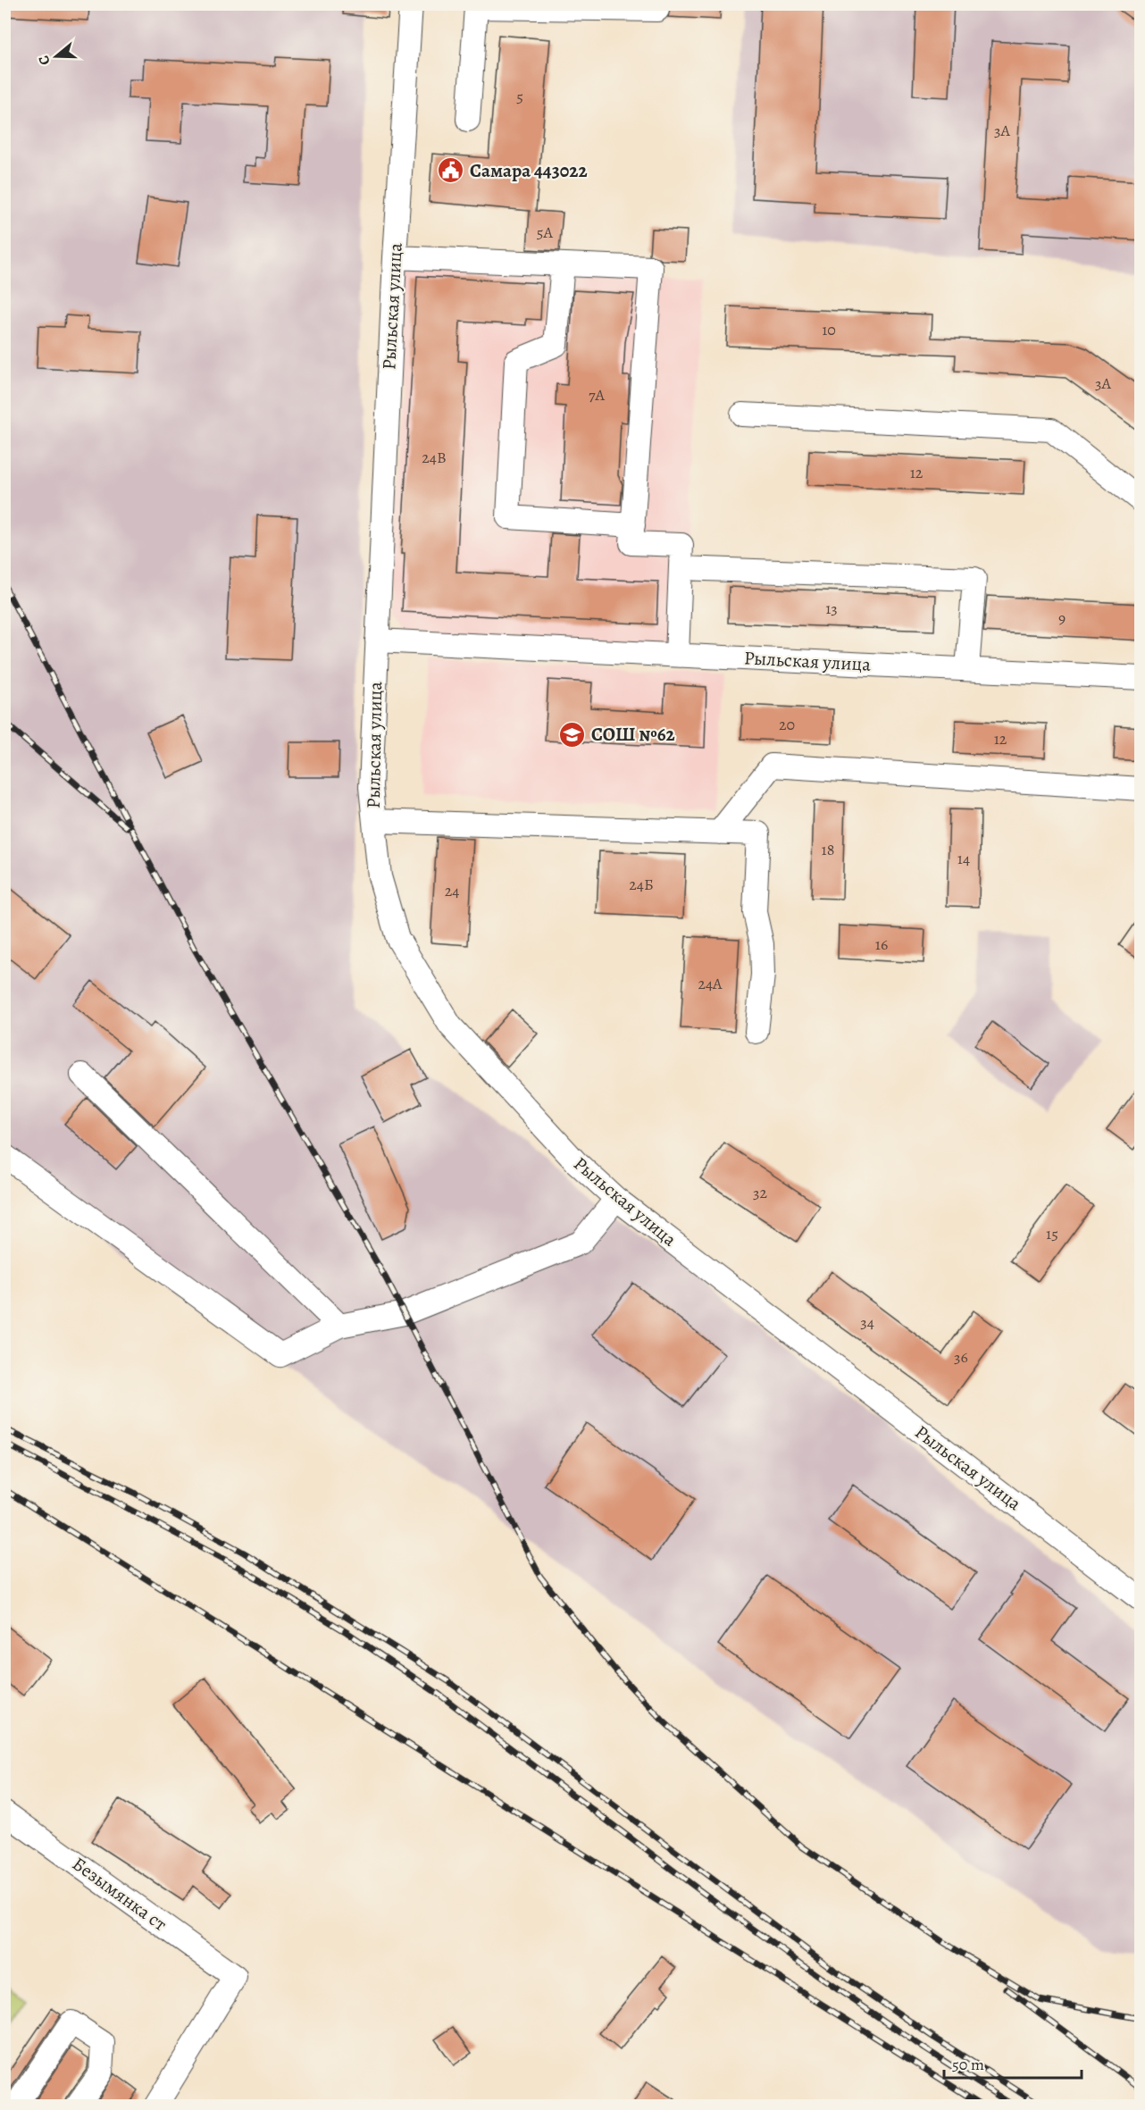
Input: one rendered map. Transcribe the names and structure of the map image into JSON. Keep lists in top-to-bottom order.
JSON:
{
  "streets": {
    "street": ["Рыльская улица", "Безымянка ст"]
  },
  "places": {
    "public building": ["Самара 443022"],
    "school or university": ["СОШ №62"]
  },
  "house_numbers": [
    "5",
    "3А",
    "5А",
    "10",
    "3А",
    "7А",
    "24В",
    "12",
    "13",
    "9",
    "20",
    "12",
    "18",
    "14",
    "24Б",
    "24",
    "16",
    "24А",
    "32",
    "15",
    "34",
    "36"
  ],
  "scale_bar": "50 m",
  "north": "left"
}
